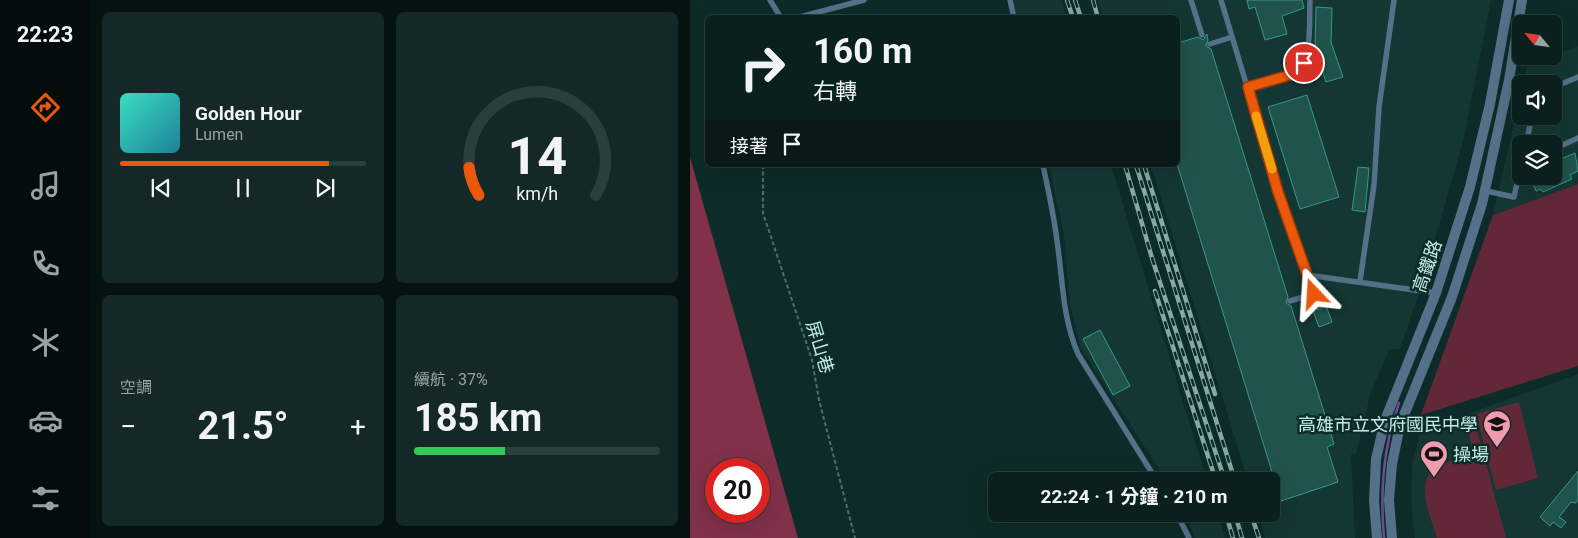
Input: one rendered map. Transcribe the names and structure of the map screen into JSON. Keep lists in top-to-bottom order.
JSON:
{
  "streets": {
    "street": ["高鐵路"],
    "path": ["屏山巷"]
  },
  "places": {
    "school or university": ["高雄市立文府國民中學"],
    "sports": ["操場"]
  },
  "north": "top left",
  "page": {
    "tabs": "22:23",
    "turn": ["160 m", "右轉"],
    "song": ["Golden Hour", "Lumen"],
    "then": "接著",
    "tile": [
      "空調",
      ["續航 · 37%", "185 km"]
    ],
    "heat": ["−", "21.5°", "+"],
    "limit": "20",
    "trip": "22:24 · 1 分鐘 · 210 m",
    "gauge": ["14", "km/h"]
  }
}
